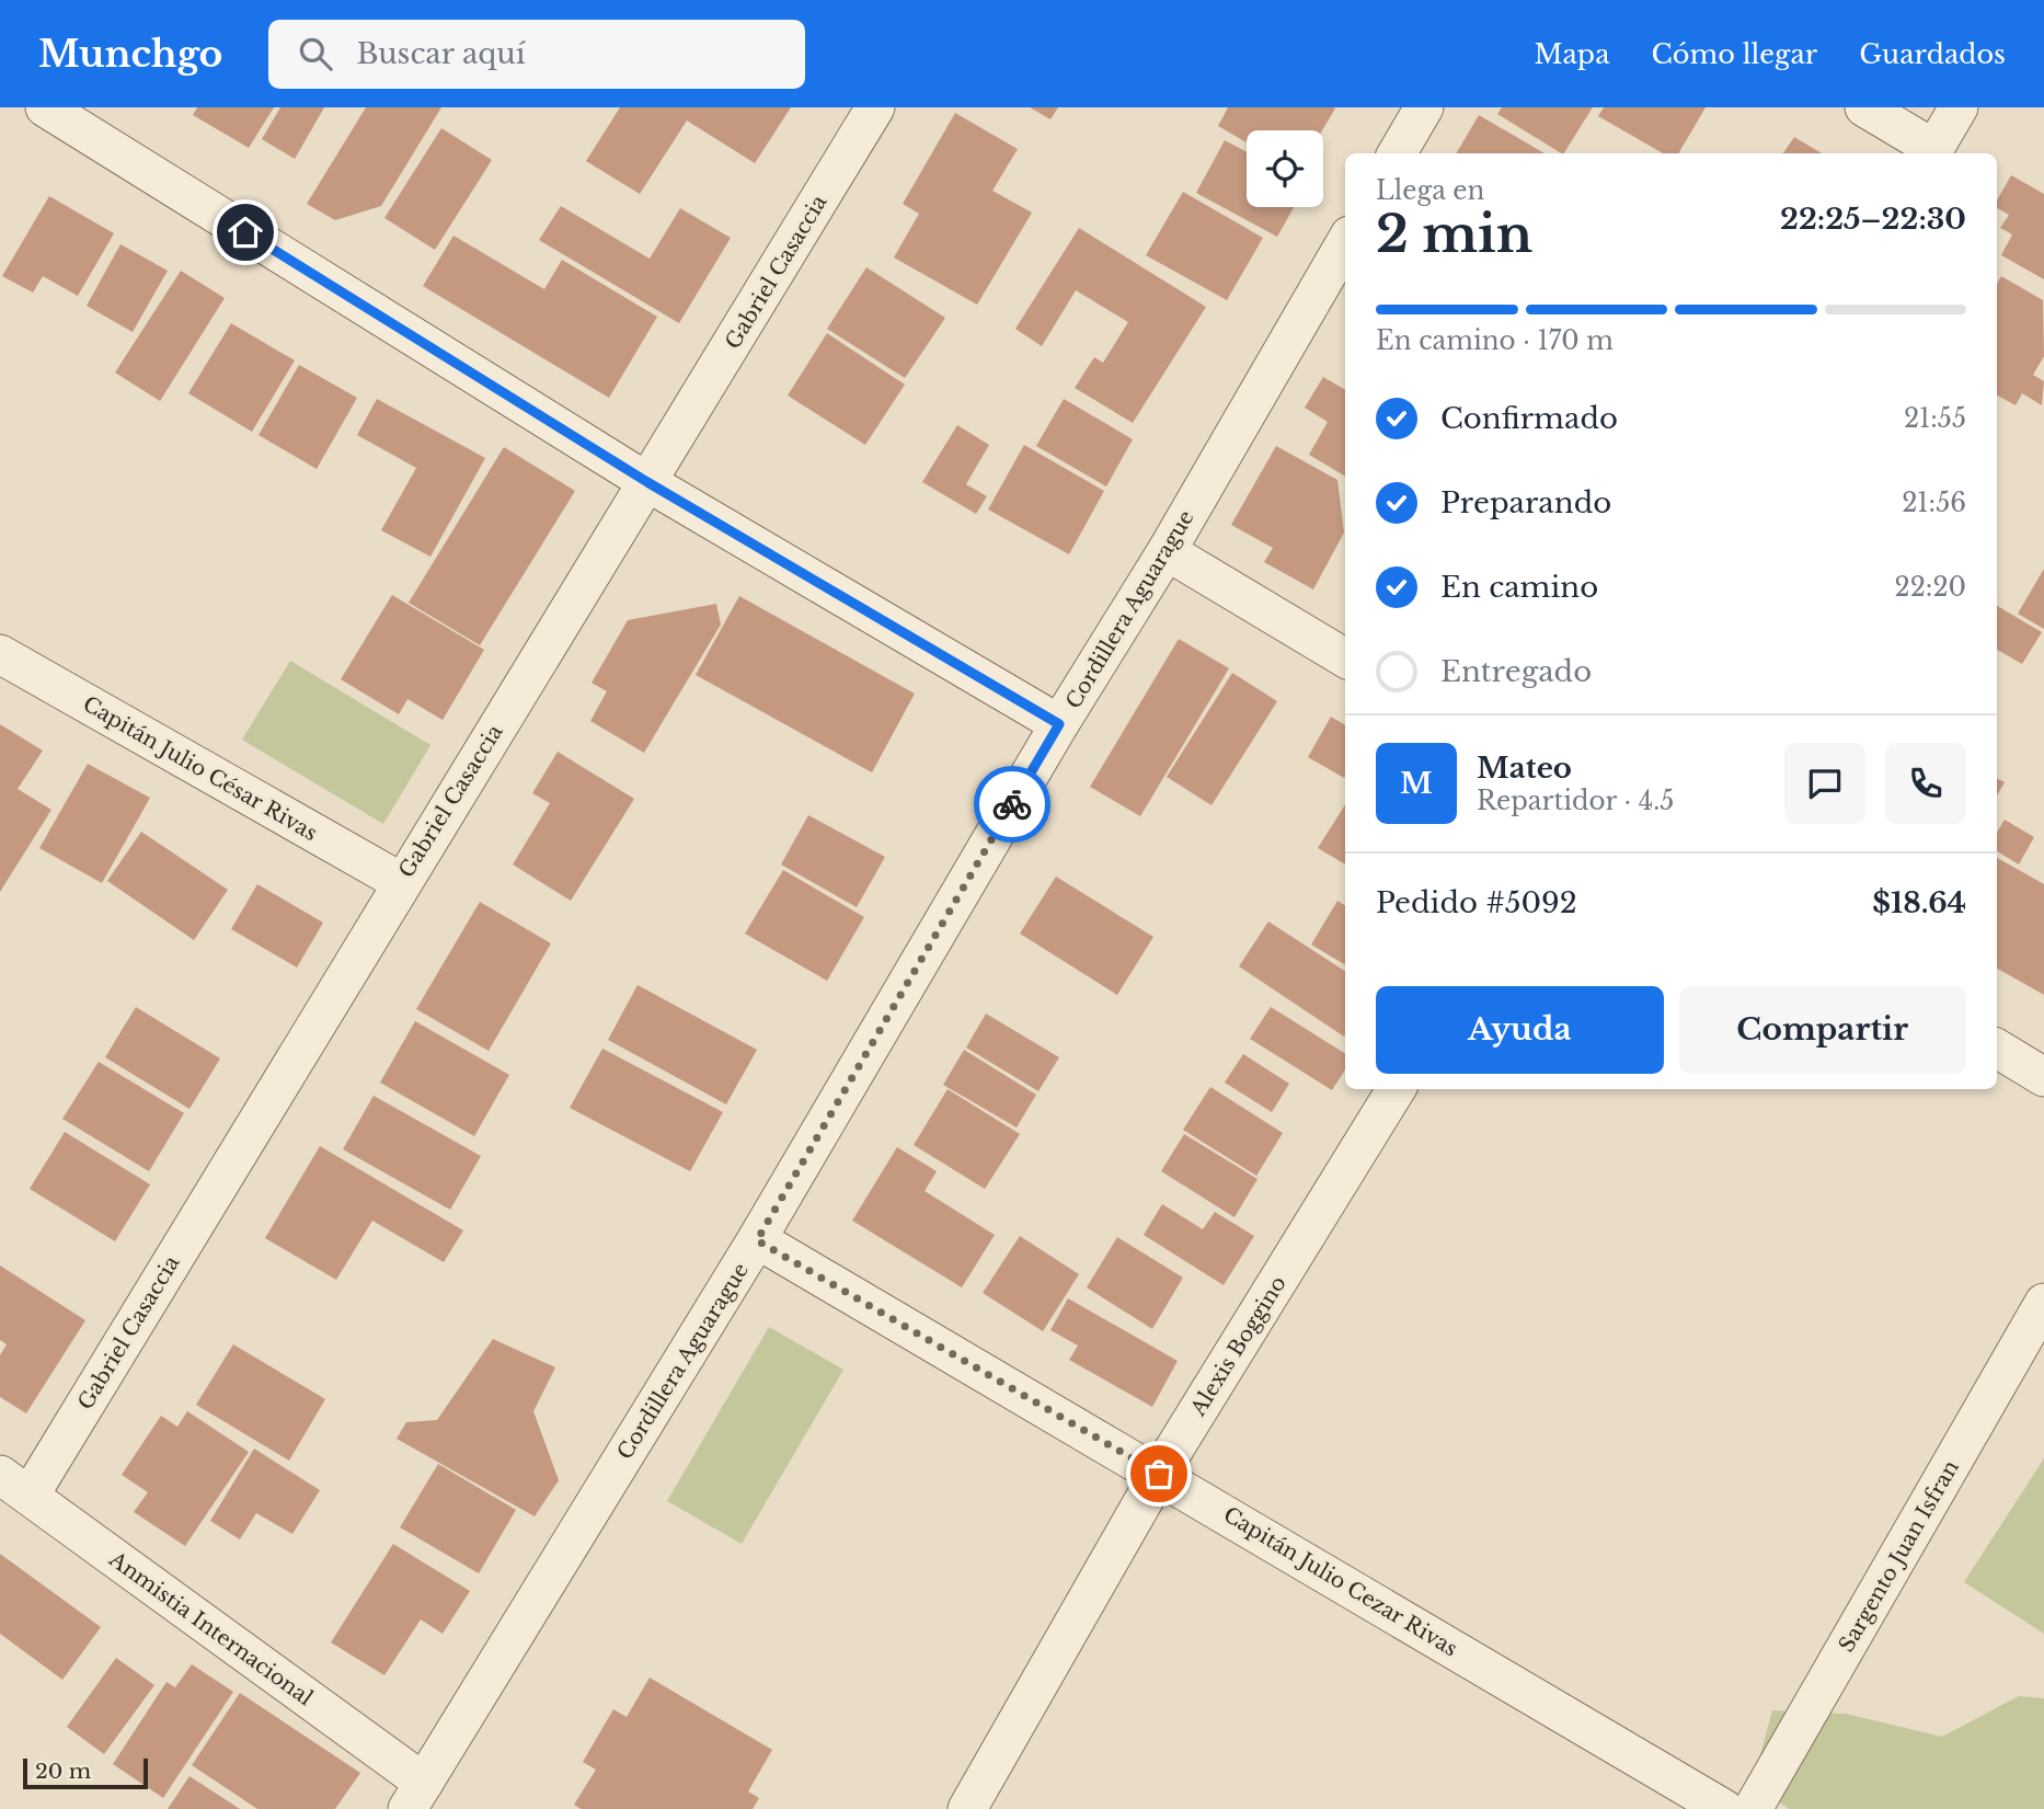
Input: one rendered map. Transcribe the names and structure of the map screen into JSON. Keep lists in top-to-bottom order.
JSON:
{
  "streets": {
    "street": [
      "Gabriel Casaccia",
      "Cordillera Aguarague",
      "Capitán Julio César Rivas",
      "Alexis Boggino",
      "Sargento Juan Isfran",
      "Capitán Julio Cezar Rivas",
      "Anmistia Internacional"
    ]
  },
  "crossings": [
    ["Gabriel Casaccia", "Capitán Julio César Rivas"],
    ["Gabriel Casaccia", "Anmistia Internacional"],
    ["Cordillera Aguarague", "Capitán Julio Cezar Rivas"],
    ["Cordillera Aguarague", "Anmistia Internacional"],
    ["Alexis Boggino", "Capitán Julio Cezar Rivas"]
  ],
  "scale_bar": "20 m",
  "page": {
    "header": "Munchgo",
    "search": "Buscar aquí",
    "nav": ["Mapa", "Cómo llegar", "Guardados"],
    "heading": ["2 min", "Llega en", "22:25–22:30"],
    "panel": [
      "Mateo",
      "Repartidor · 4.5",
      "Pedido #5092",
      "$18.64"
    ],
    "bar": "En camino · 170 m",
    "list": [
      ["Confirmado", "21:55"],
      ["Preparando", "21:56"],
      ["En camino", "22:20"],
      "Entregado"
    ],
    "round": "M",
    "buttons": ["Ayuda", "Compartir"],
    "scale": "20 m"
  }
}
